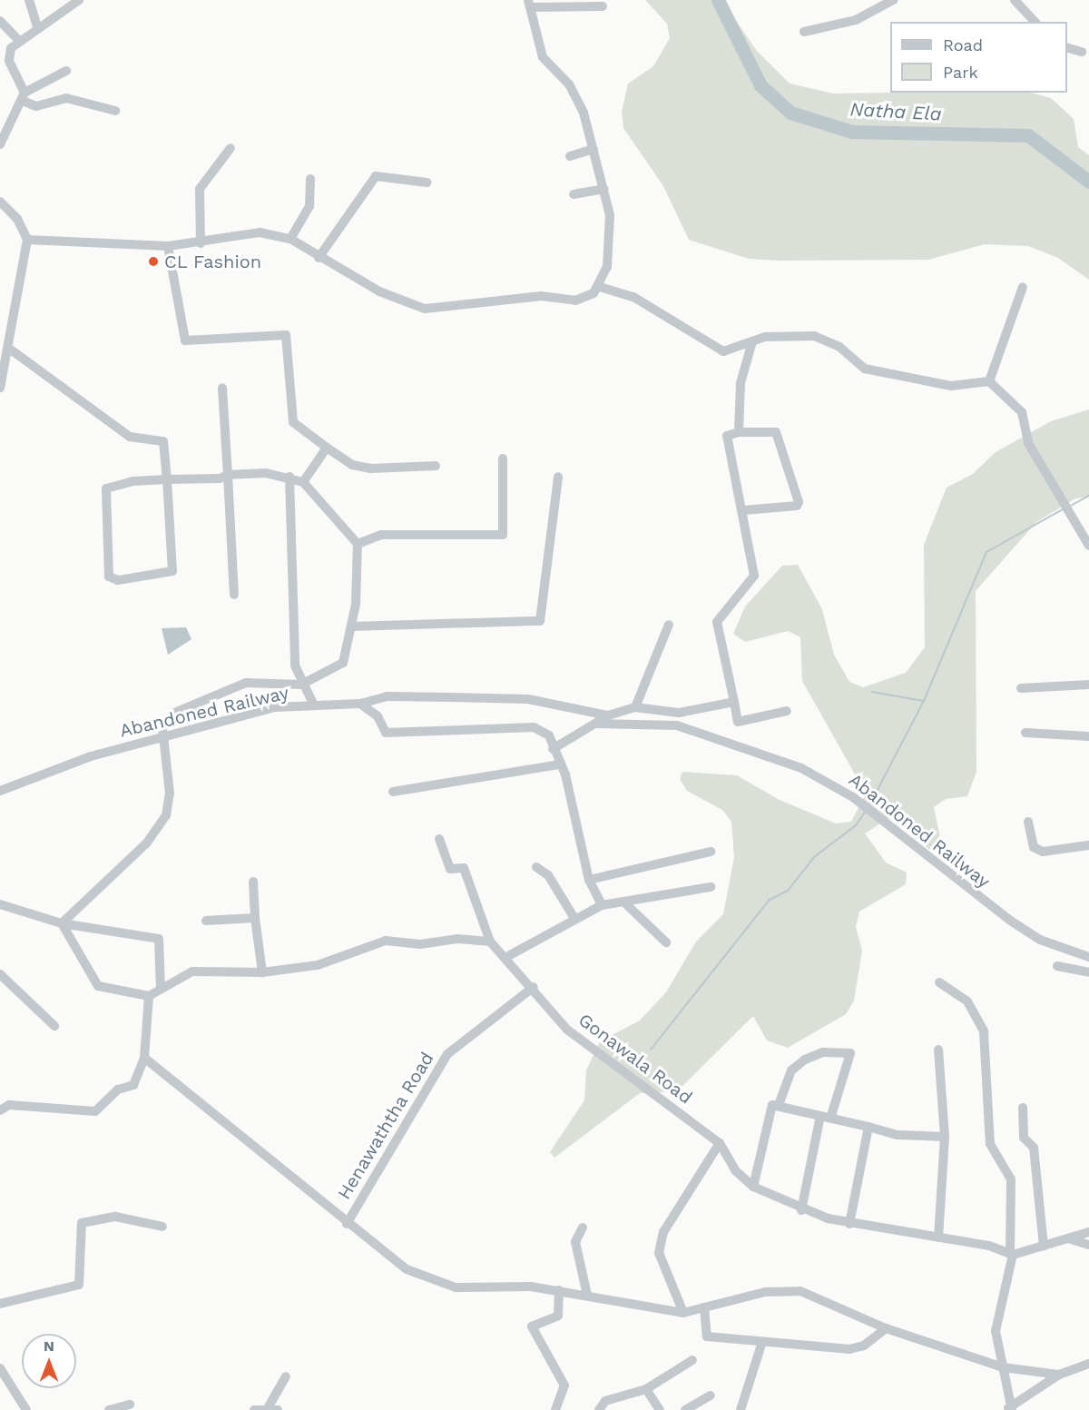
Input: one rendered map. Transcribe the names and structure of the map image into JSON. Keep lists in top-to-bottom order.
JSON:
{
  "streets": {
    "street": ["Abandoned Railway", "Gonawala Road", "Henawaththa Road"]
  },
  "crossings": [
    ["Gonawala Road", "Henawaththa Road"]
  ],
  "water": ["Natha Ela"],
  "places": ["CL Fashion"],
  "legend": ["Road", "Park"],
  "north": "top"
}
